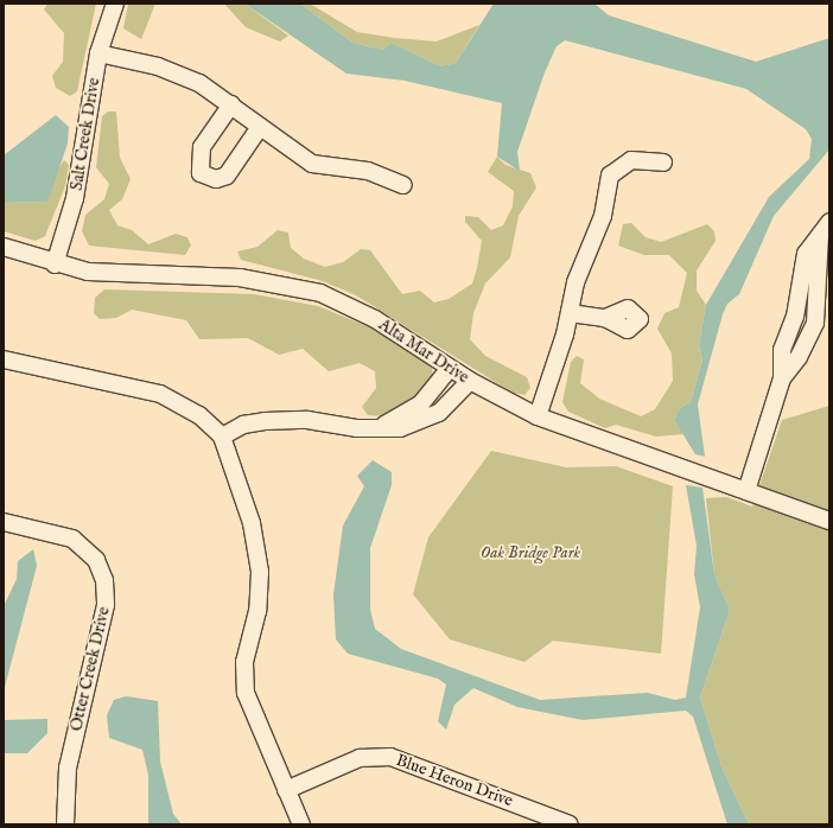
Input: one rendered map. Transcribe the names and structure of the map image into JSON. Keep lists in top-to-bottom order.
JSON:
{
  "streets": {
    "street": [
      "Salt Creek Drive",
      "Alta Mar Drive",
      "Otter Creek Drive",
      "Blue Heron Drive"
    ]
  },
  "crossings": [
    ["Salt Creek Drive", "Alta Mar Drive"]
  ],
  "parks": ["Oak Bridge Park"]
}
